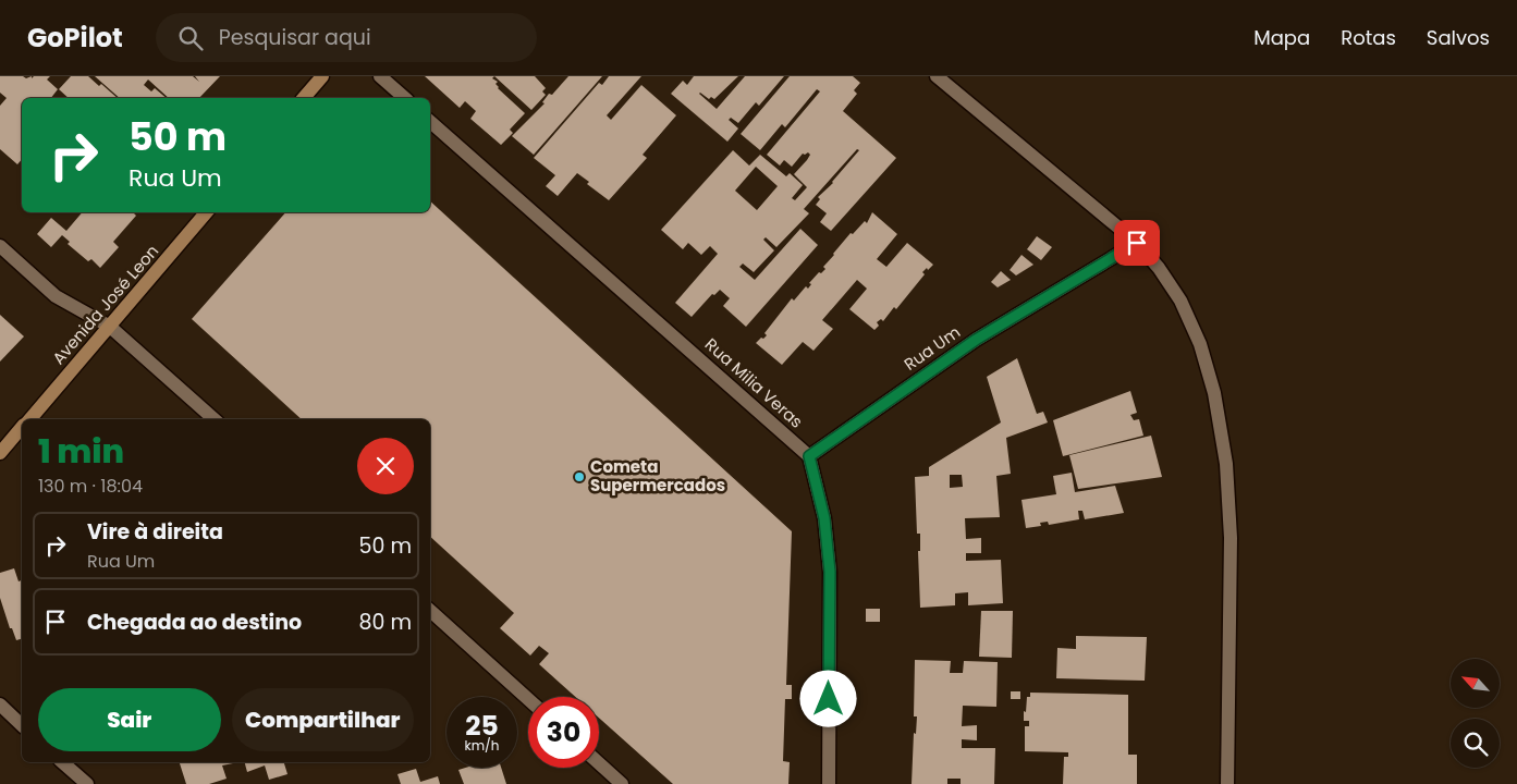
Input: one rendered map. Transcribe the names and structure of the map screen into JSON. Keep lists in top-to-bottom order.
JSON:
{
  "streets": {
    "main road": ["Avenida José Leon"],
    "street": ["Rua Um", "Rua Milia Veras"]
  },
  "crossings": [
    ["Rua Um", "Rua Milia Veras"]
  ],
  "places": ["Cometa Supermercados"],
  "north": "top left",
  "page": {
    "header": "GoPilot",
    "search": "Pesquisar aqui",
    "nav": ["Mapa", "Rotas", "Salvos"],
    "turn": ["50 m", "Rua Um"],
    "heading": ["1 min", "130 m · 18:04"],
    "list": [
      {
        "name": "Vire à direita",
        "note": "Rua Um",
        "value": "50 m"
      },
      {
        "name": "Chegada ao destino",
        "value": "80 m"
      }
    ],
    "buttons": ["Sair", "Compartilhar"],
    "speed": "25 km/h",
    "limit": "30"
  }
}
